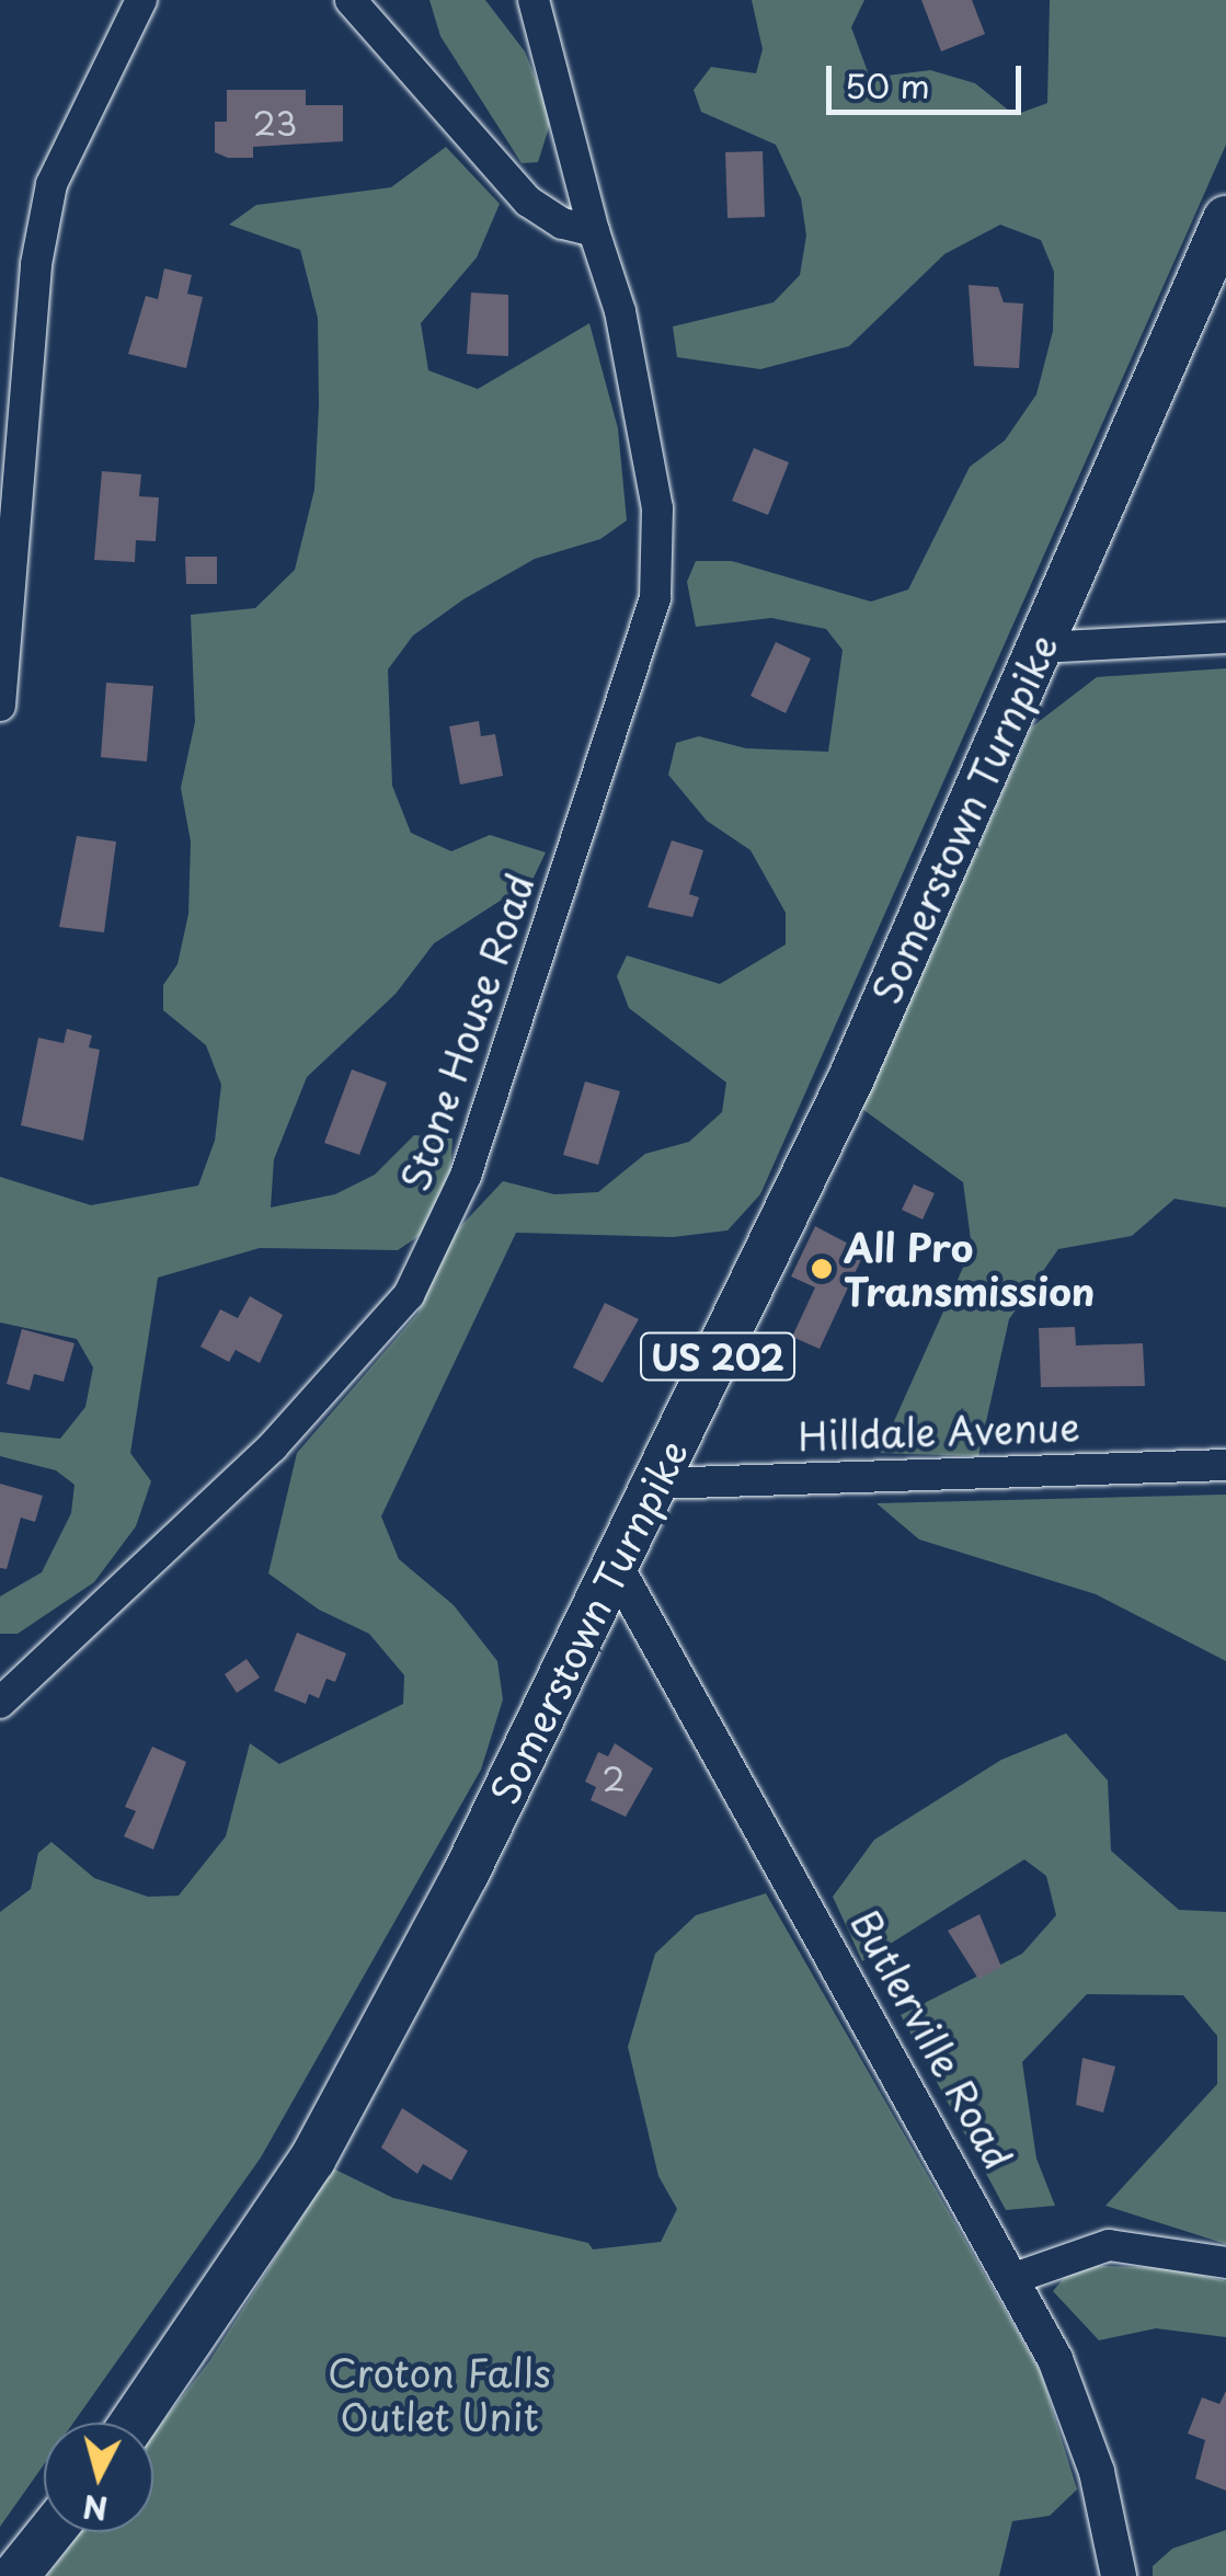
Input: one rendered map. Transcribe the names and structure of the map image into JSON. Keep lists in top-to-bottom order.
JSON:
{
  "streets": {
    "main road": ["Somerstown Turnpike", "US 202"],
    "street": ["Stone House Road", "Hilldale Avenue", "Butlerville Road"]
  },
  "crossings": [
    ["Somerstown Turnpike", "Hilldale Avenue"],
    ["Somerstown Turnpike", "Butlerville Road"]
  ],
  "parks": ["Croton Falls Outlet Unit"],
  "places": ["All Pro Transmission"],
  "house_numbers": ["23", "2"],
  "scale_bar": "50 m",
  "north": "bottom"
}
